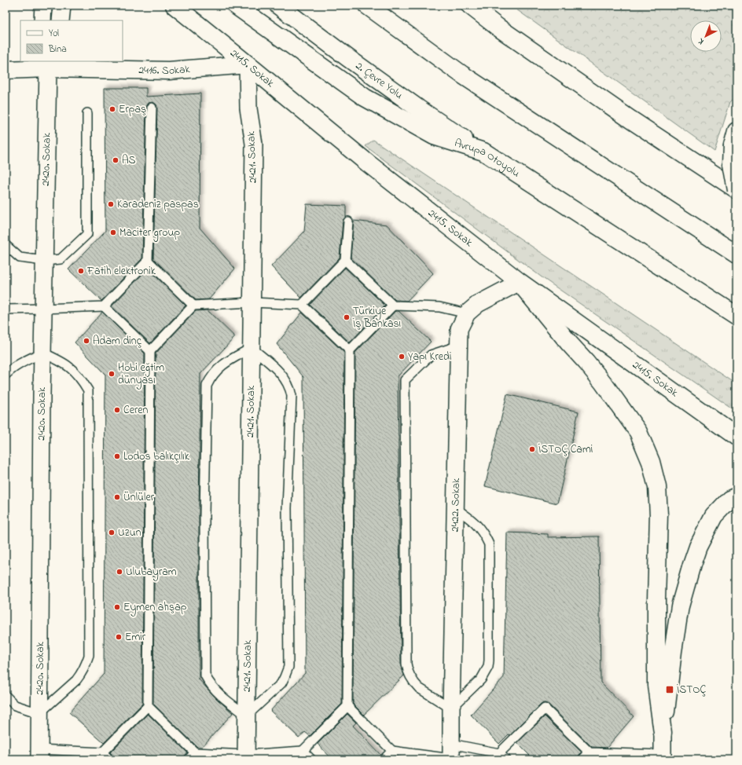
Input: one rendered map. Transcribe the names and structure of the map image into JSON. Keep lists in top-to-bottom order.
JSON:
{
  "streets": {
    "main road": [
      "2415. Sokak",
      "2416. Sokak",
      "2. Çevre Yolu",
      "Avrupa Otoyolu"
    ],
    "street": ["2421. Sokak", "2420. Sokak", "2422. Sokak"]
  },
  "crossings": [
    ["2415. Sokak", "2416. Sokak"],
    ["2415. Sokak", "2421. Sokak"],
    ["2415. Sokak", "2422. Sokak"],
    ["2416. Sokak", "2421. Sokak"],
    ["2416. Sokak", "2420. Sokak"],
    ["2. Çevre Yolu", "Avrupa Otoyolu"]
  ],
  "places": {
    "other": [
      "Erpaş",
      "AS",
      "Karadeniz paspas",
      "Maciter group",
      "Fatih elektronik",
      "Türkiye İş Bankası",
      "Adam dinç",
      "Yapı Kredi",
      "Hobi eğtim dünyası",
      "Ceren",
      "İSTOÇ Cami",
      "Lodos balıkçılık",
      "Ünlüler",
      "Uzun",
      "Ulubayram",
      "Eymen ahşap",
      "Emir"
    ],
    "transit": ["İSTOÇ"]
  },
  "legend": ["Yol", "Bina"],
  "north": "bottom left"
}
